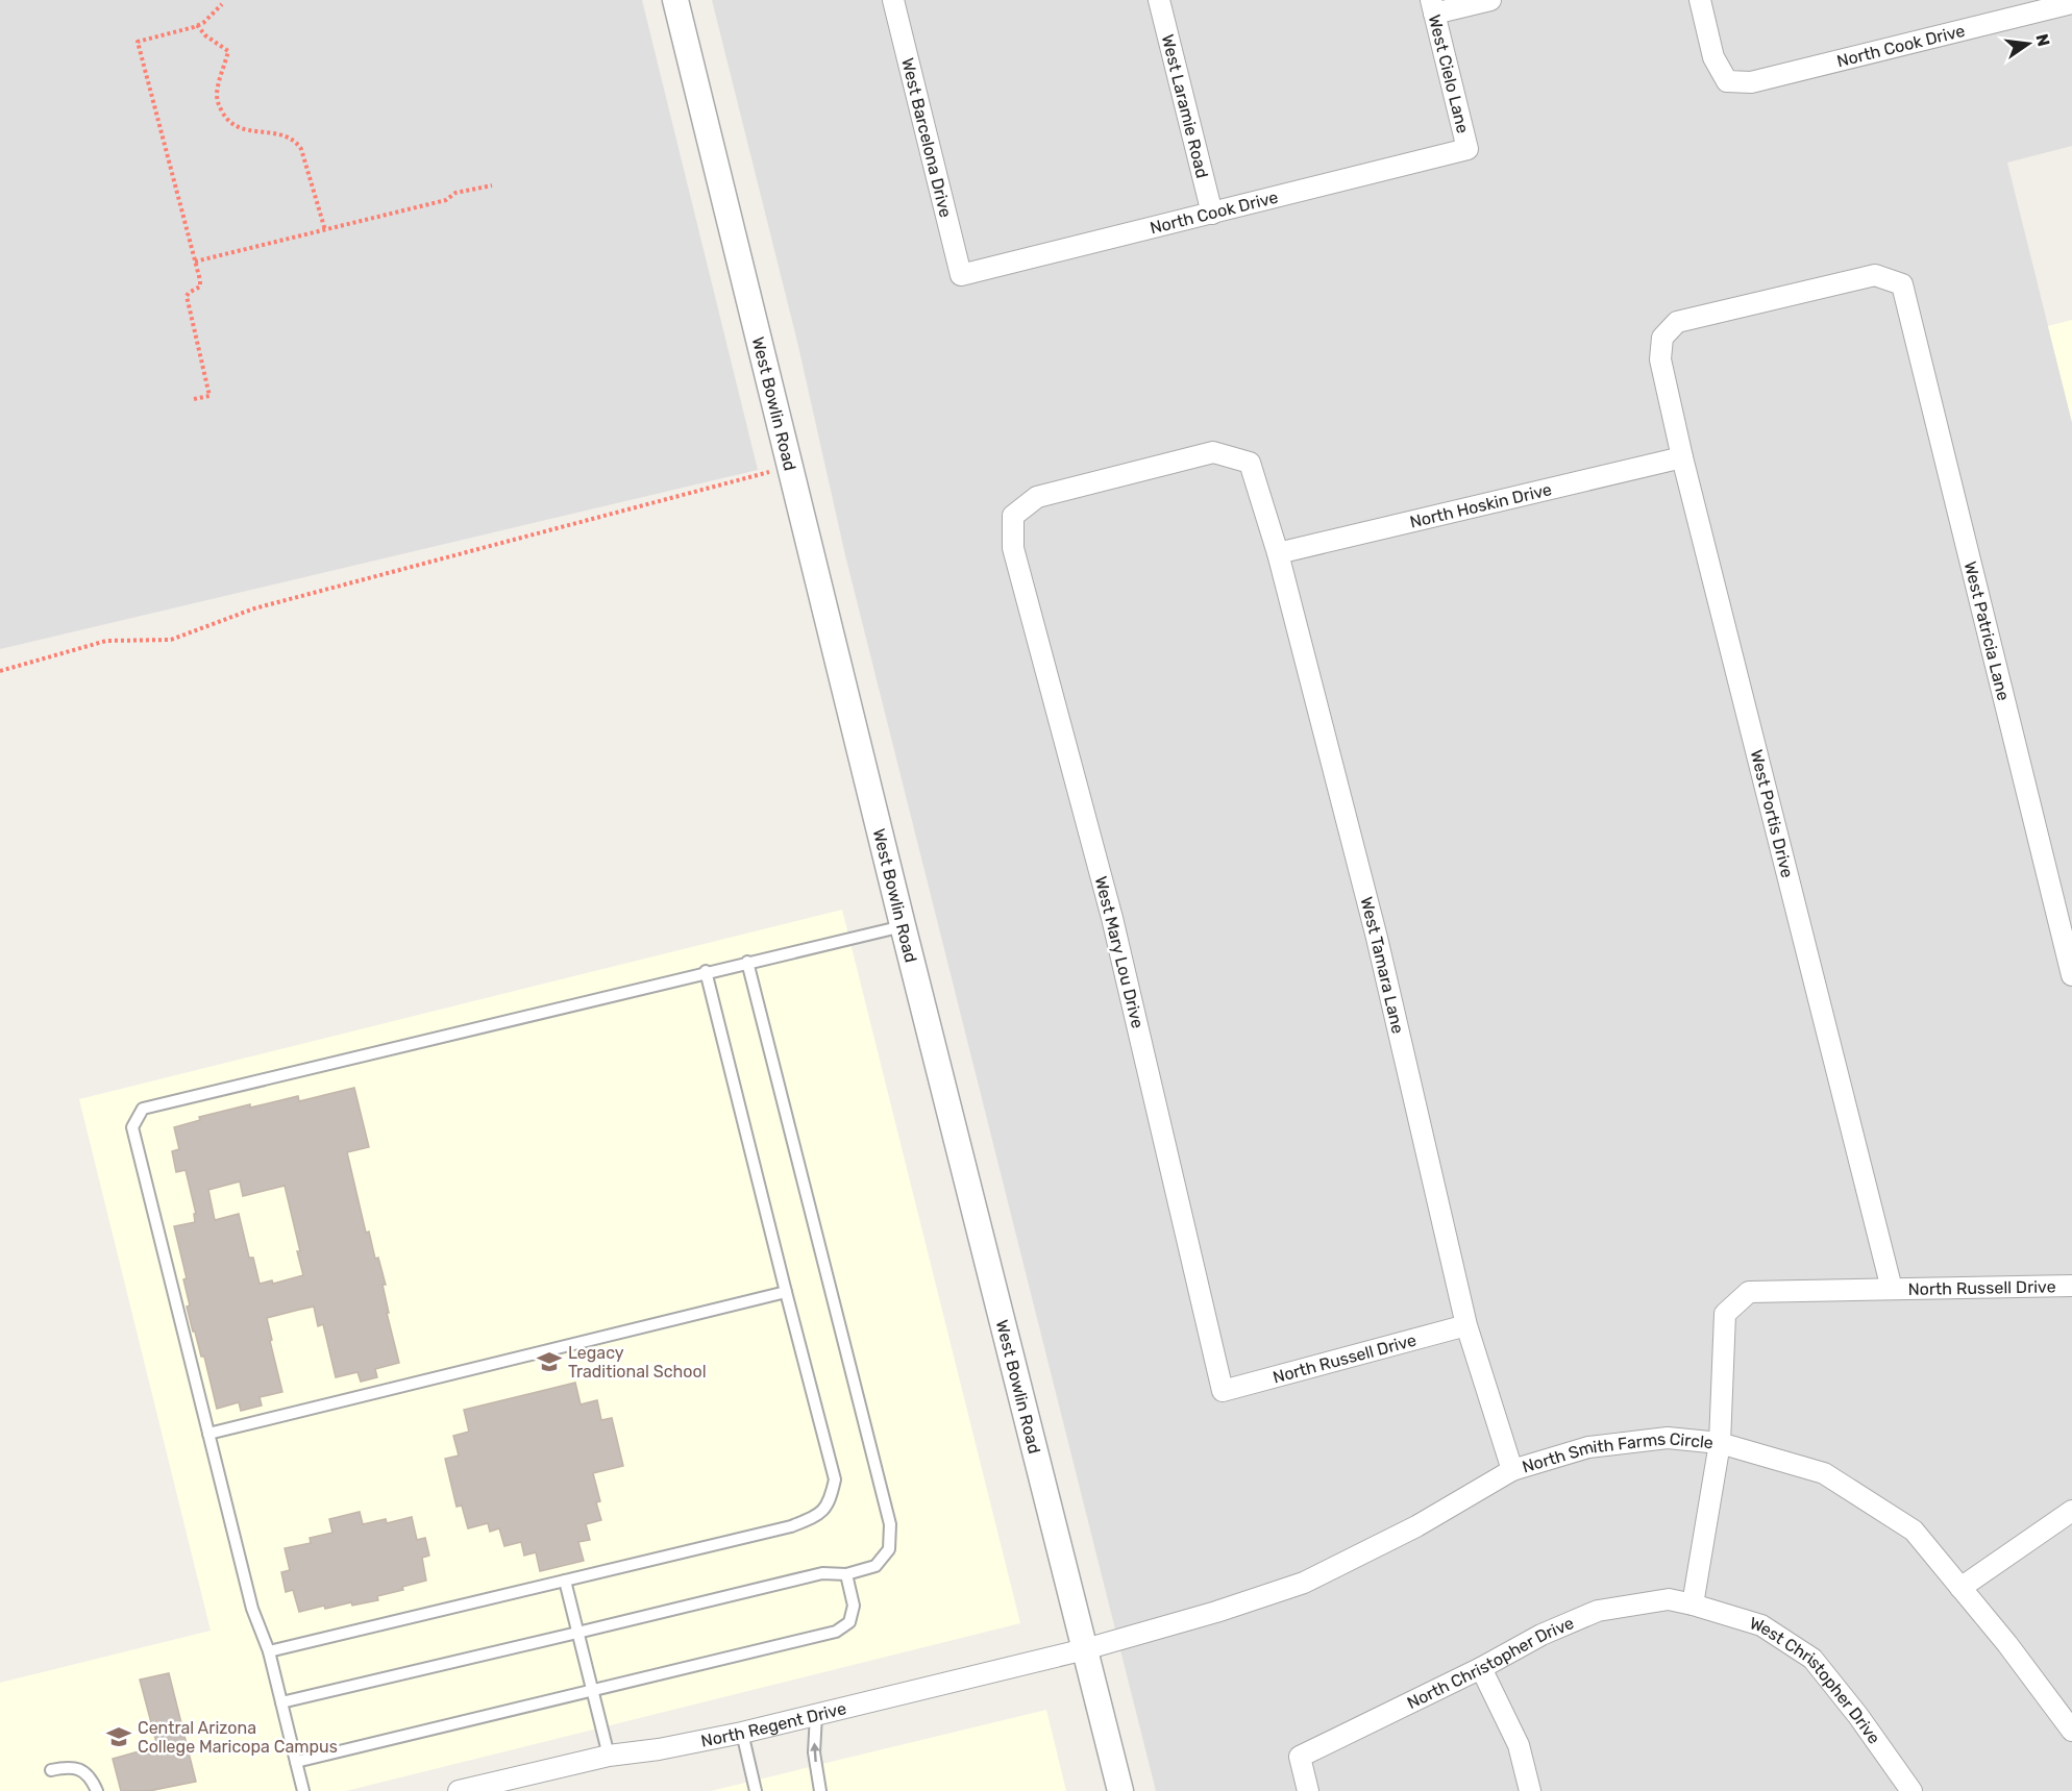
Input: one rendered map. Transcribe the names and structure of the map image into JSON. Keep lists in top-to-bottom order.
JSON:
{
  "streets": {
    "street": [
      "North Cook Drive",
      "West Cielo Lane",
      "West Laramie Road",
      "West Barcelona Drive",
      "West Bowlin Road",
      "North Hoskin Drive",
      "West Patricia Lane",
      "West Portis Drive",
      "West Mary Lou Drive",
      "West Tamara Lane",
      "North Russell Drive",
      "North Smith Farms Circle",
      "North Christopher Drive",
      "West Christopher Drive",
      "North Regent Drive"
    ]
  },
  "crossings": [
    ["North Cook Drive", "West Cielo Lane"],
    ["North Cook Drive", "West Laramie Road"],
    ["North Cook Drive", "West Barcelona Drive"],
    ["West Bowlin Road", "North Smith Farms Circle"],
    ["West Bowlin Road", "North Regent Drive"],
    ["North Hoskin Drive", "West Portis Drive"],
    ["North Hoskin Drive", "West Tamara Lane"],
    ["West Patricia Lane", "West Portis Drive"],
    ["West Portis Drive", "North Russell Drive"],
    ["West Mary Lou Drive", "West Tamara Lane"],
    ["West Mary Lou Drive", "North Russell Drive"],
    ["West Tamara Lane", "North Russell Drive"],
    ["West Tamara Lane", "North Smith Farms Circle"],
    ["North Russell Drive", "North Smith Farms Circle"],
    ["North Russell Drive", "North Christopher Drive"],
    ["North Russell Drive", "West Christopher Drive"],
    ["North Smith Farms Circle", "North Regent Drive"],
    ["North Christopher Drive", "West Christopher Drive"]
  ],
  "places": {
    "school or university": ["Legacy Traditional School", "Central Arizona College Maricopa Campus"]
  },
  "north": "right"
}
